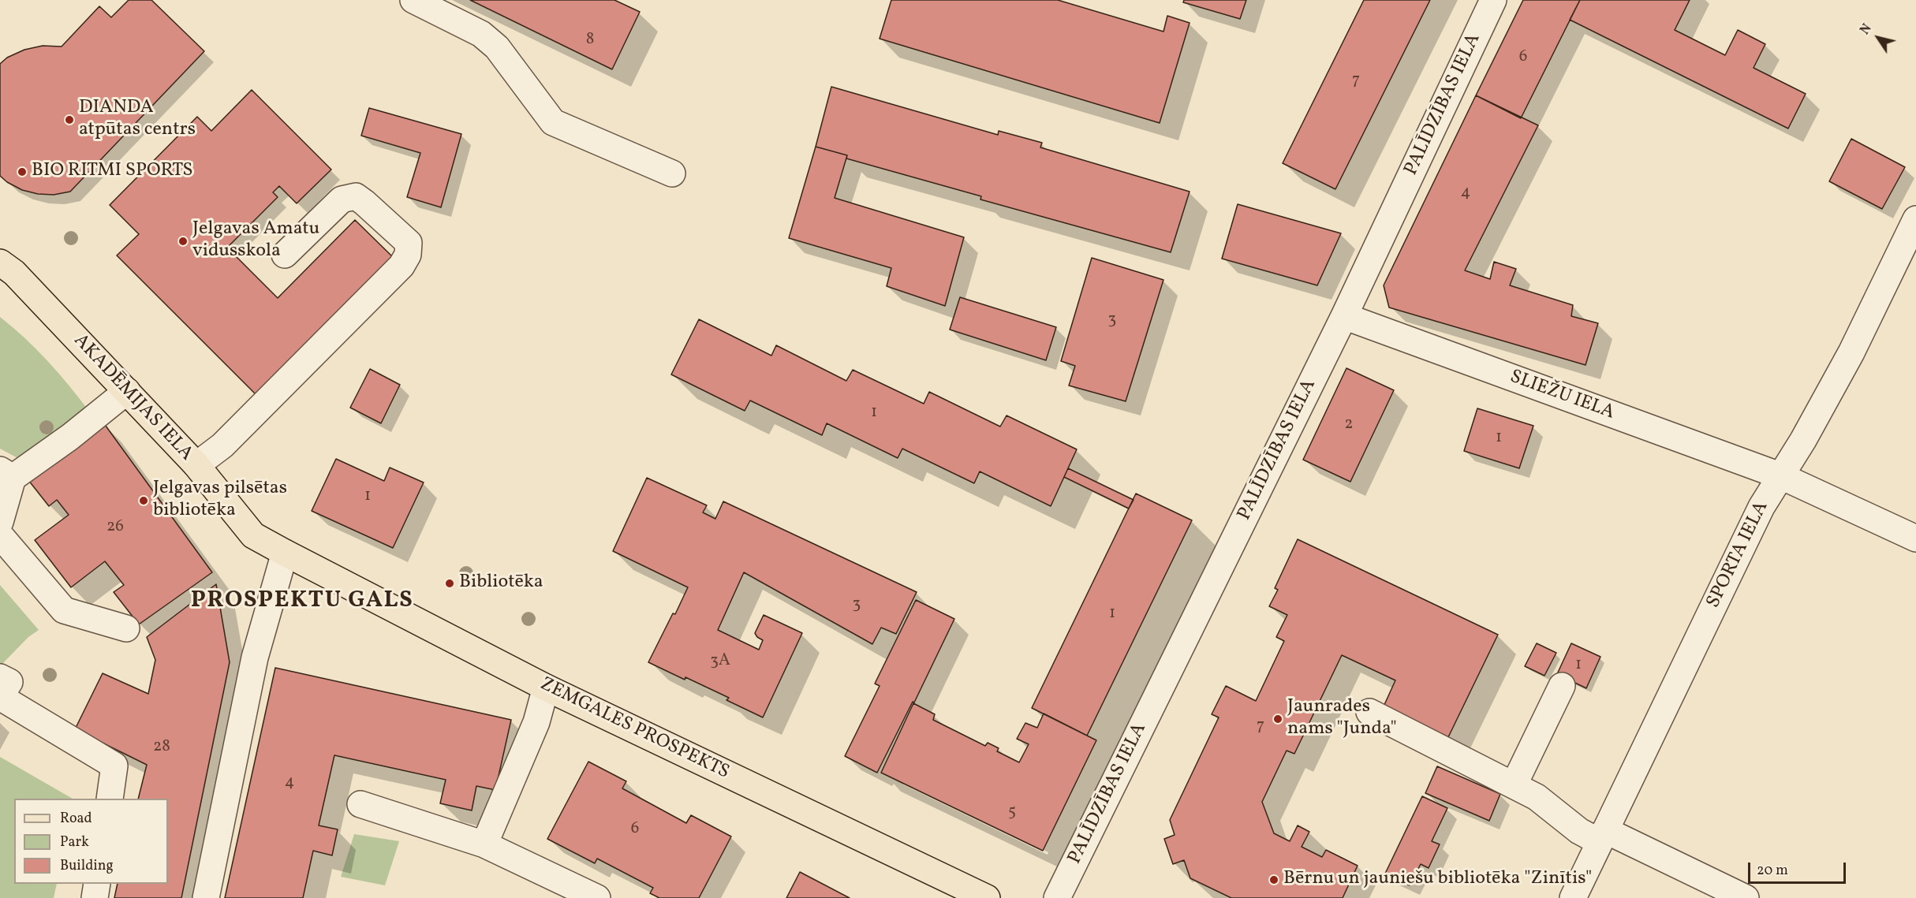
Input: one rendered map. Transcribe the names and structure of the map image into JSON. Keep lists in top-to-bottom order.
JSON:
{
  "streets": {
    "main road": ["AKADĒMIJAS IELA", "ZEMGALES PROSPEKTS"],
    "street": ["PALĪDZĪBAS IELA", "SLIEŽU IELA", "SPORTA IELA"]
  },
  "crossings": [
    ["PALĪDZĪBAS IELA", "SLIEŽU IELA"],
    ["SLIEŽU IELA", "SPORTA IELA"],
    ["AKADĒMIJAS IELA", "ZEMGALES PROSPEKTS"]
  ],
  "districts": ["PROSPEKTU GALS"],
  "places": [
    "DIANDA atpūtas centrs",
    "BIO RITMI SPORTS",
    "Jelgavas Amatu vidusskola",
    "Jelgavas pilsētas bibliotēka",
    "Bibliotēka",
    "Jaunrades nams \"Junda\"",
    "Bērnu un jauniešu bibliotēka \"Zinītis\""
  ],
  "house_numbers": [
    "8",
    "6",
    "7",
    "4",
    "3",
    "1",
    "2",
    "1",
    "1",
    "26",
    "3",
    "1",
    "3A",
    "1",
    "7",
    "28",
    "4",
    "5",
    "6"
  ],
  "legend": ["Road", "Park", "Building"],
  "scale_bar": "20 m",
  "north": "top left"
}
